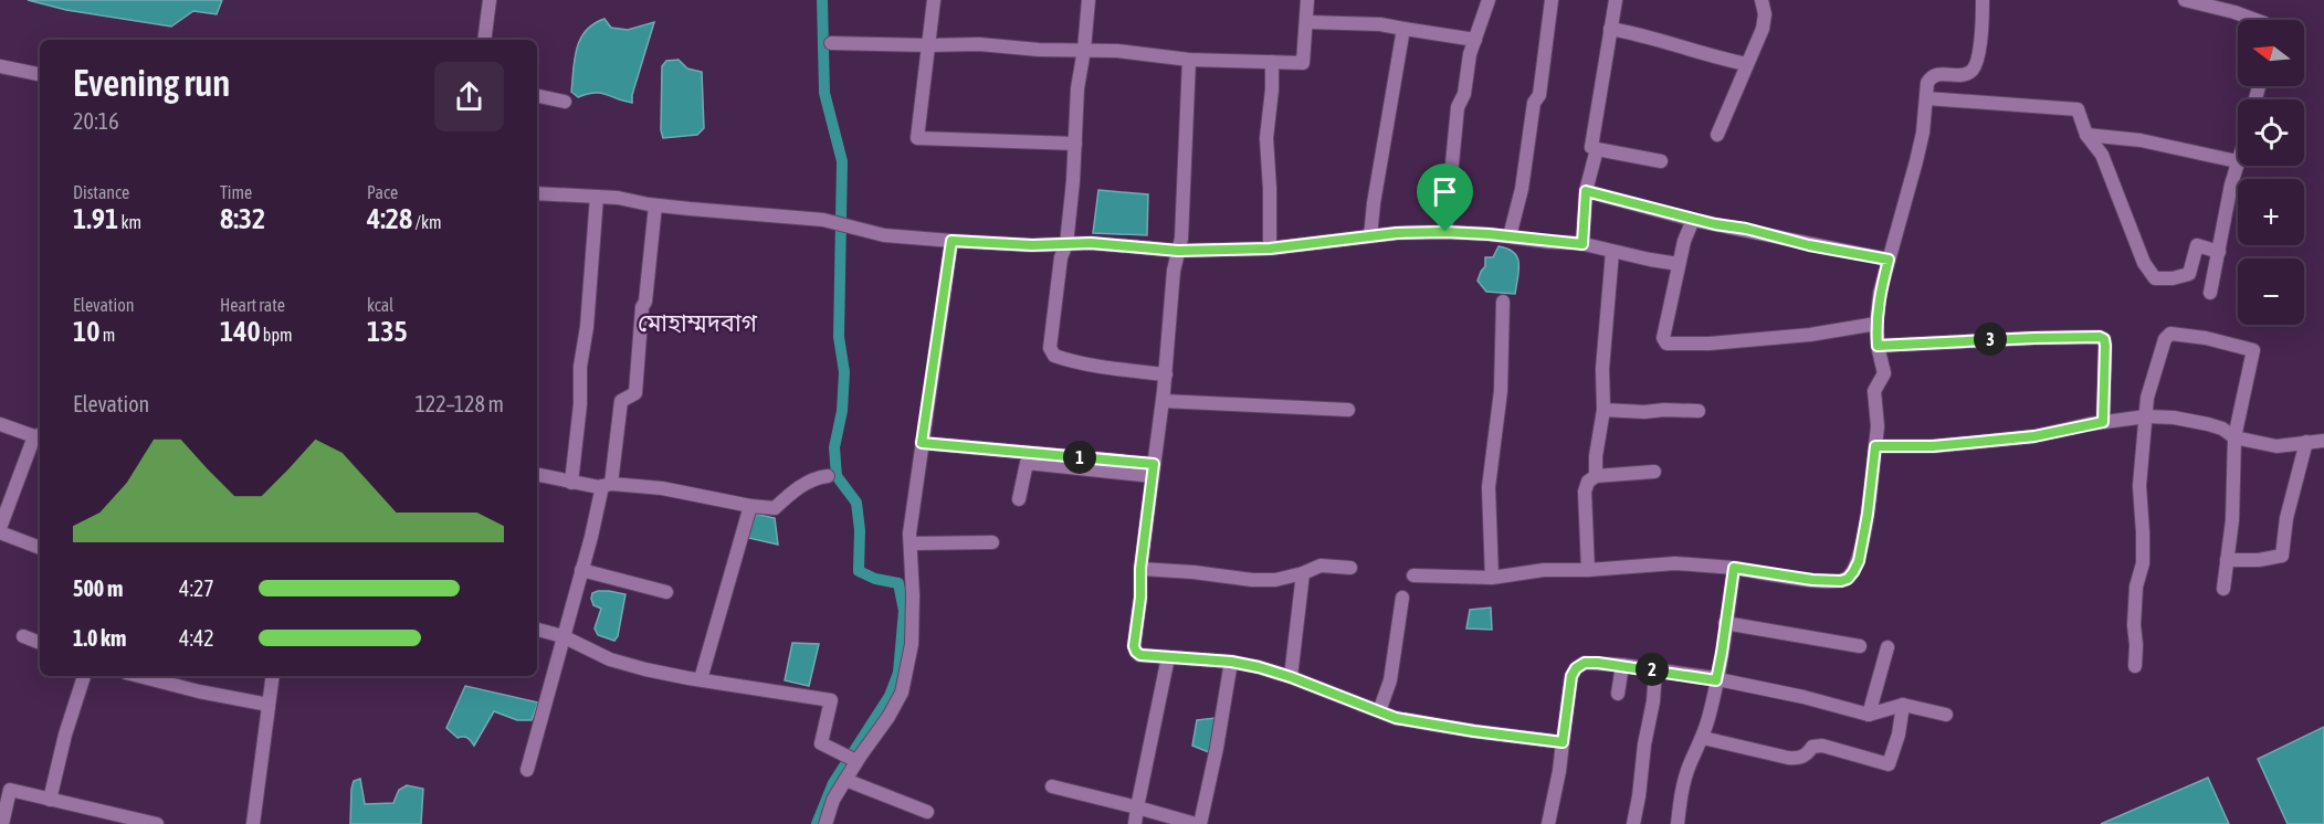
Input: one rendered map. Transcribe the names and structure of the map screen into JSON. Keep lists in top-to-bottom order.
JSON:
{
  "districts": ["মোহাম্মদবাগ"],
  "north": "left",
  "page": {
    "map_buttons": ["+", "−"],
    "heading": ["Evening run", "20:16"],
    "stats": [
      ["Distance", "1.91 km"],
      ["Time", "8:32"],
      ["Pace", "4:28 /km"],
      ["Elevation", "10 m"],
      ["Heart rate", "140 bpm"],
      ["kcal", "135"]
    ],
    "pins": ["3", "1", "2"],
    "chart": ["Elevation", "122–128 m"],
    "list": [
      {
        "name": "500 m",
        "note": "4:27"
      },
      {
        "name": "1.0 km",
        "note": "4:42"
      }
    ]
  }
}
